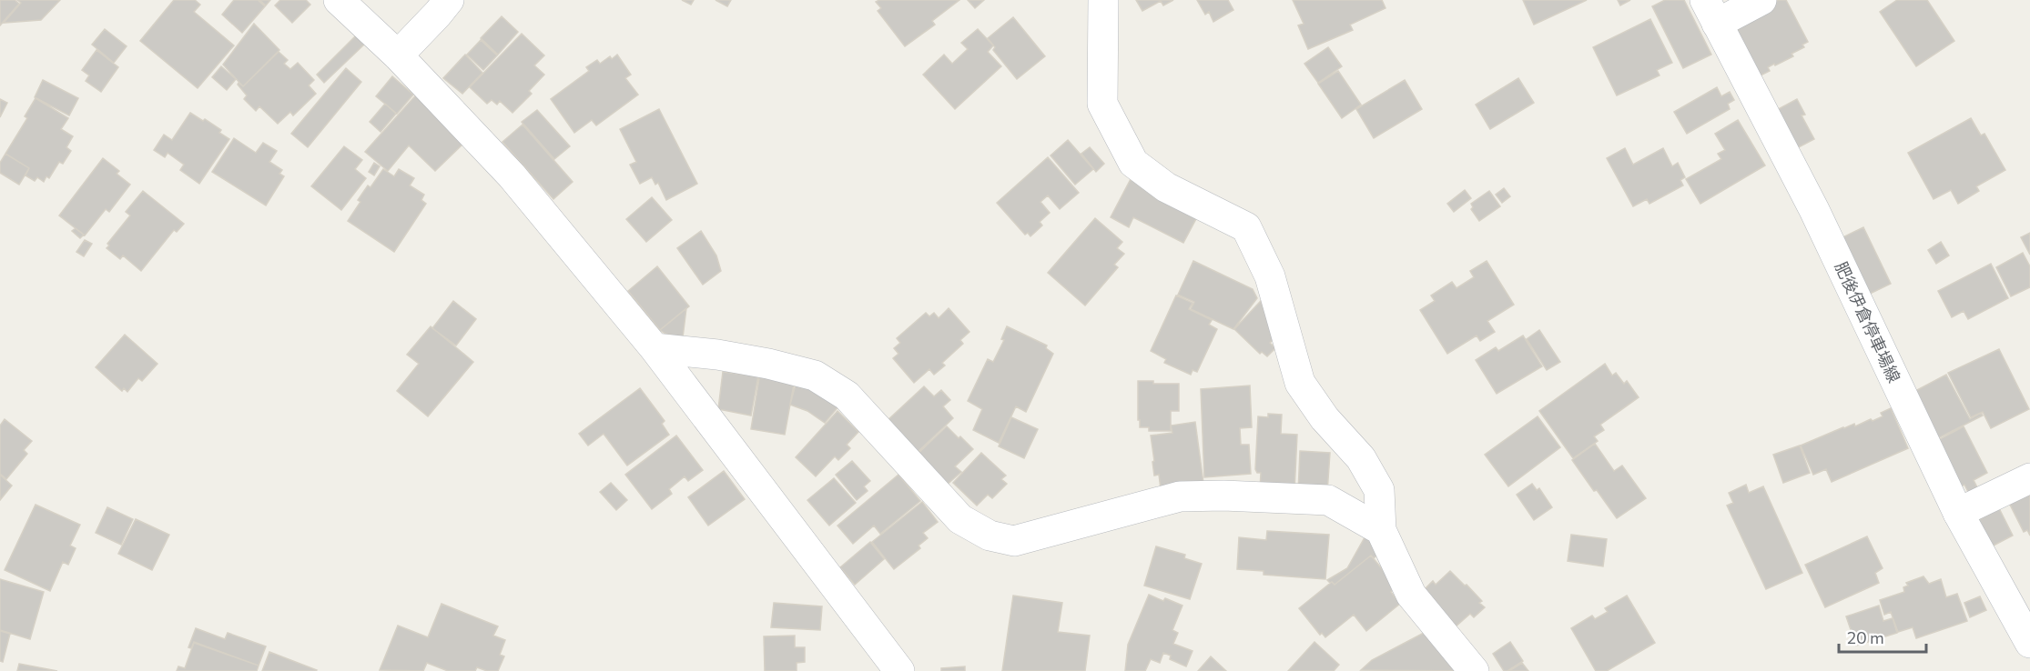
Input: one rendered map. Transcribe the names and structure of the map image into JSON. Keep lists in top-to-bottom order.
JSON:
{
  "streets": {
    "street": ["肥後伊倉停車場線"]
  },
  "scale_bar": "20 m"
}
